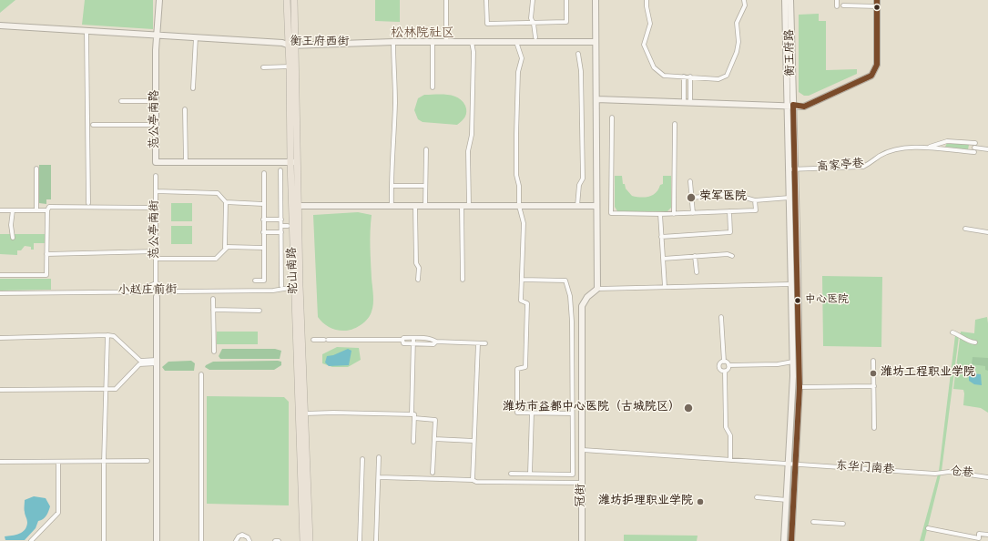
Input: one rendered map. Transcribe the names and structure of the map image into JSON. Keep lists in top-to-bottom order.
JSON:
{
  "streets": {
    "main road": ["驼山南路"],
    "street": [
      "衡王府西街",
      "衡王府路",
      "范公亭南路",
      "高家亭巷",
      "范公亭南街",
      "小赵庄前街",
      "东华门南巷",
      "仓巷",
      "冠街"
    ]
  },
  "crossings": [
    ["衡王府西街", "范公亭南路"],
    ["衡王府西街", "驼山南路"],
    ["范公亭南路", "驼山南路"],
    ["驼山南路", "小赵庄前街"],
    ["东华门南巷", "仓巷"],
    ["东华门南巷", "冠街"]
  ],
  "districts": ["松林院社区"],
  "places": [
    "荣军医院",
    "中心医院",
    "潍坊工程职业学院",
    "潍坊市益都中心医院（古城院区）",
    "潍坊护理职业学院"
  ]
}
